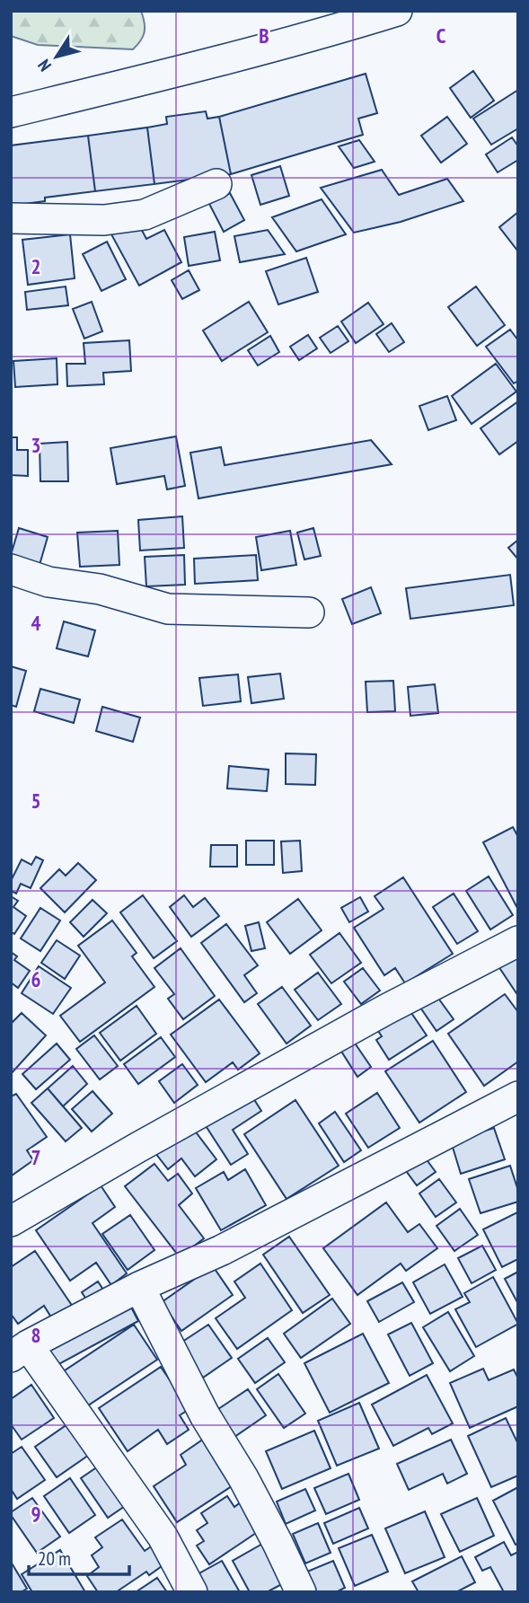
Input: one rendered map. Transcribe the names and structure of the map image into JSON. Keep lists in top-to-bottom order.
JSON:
{
  "scale_bar": "20 m",
  "north": "bottom left",
  "grid": {
    "columns": ["B", "C"],
    "rows": [
      "2",
      "3",
      "4",
      "5",
      "6",
      "7",
      "8",
      "9"
    ]
  }
}
